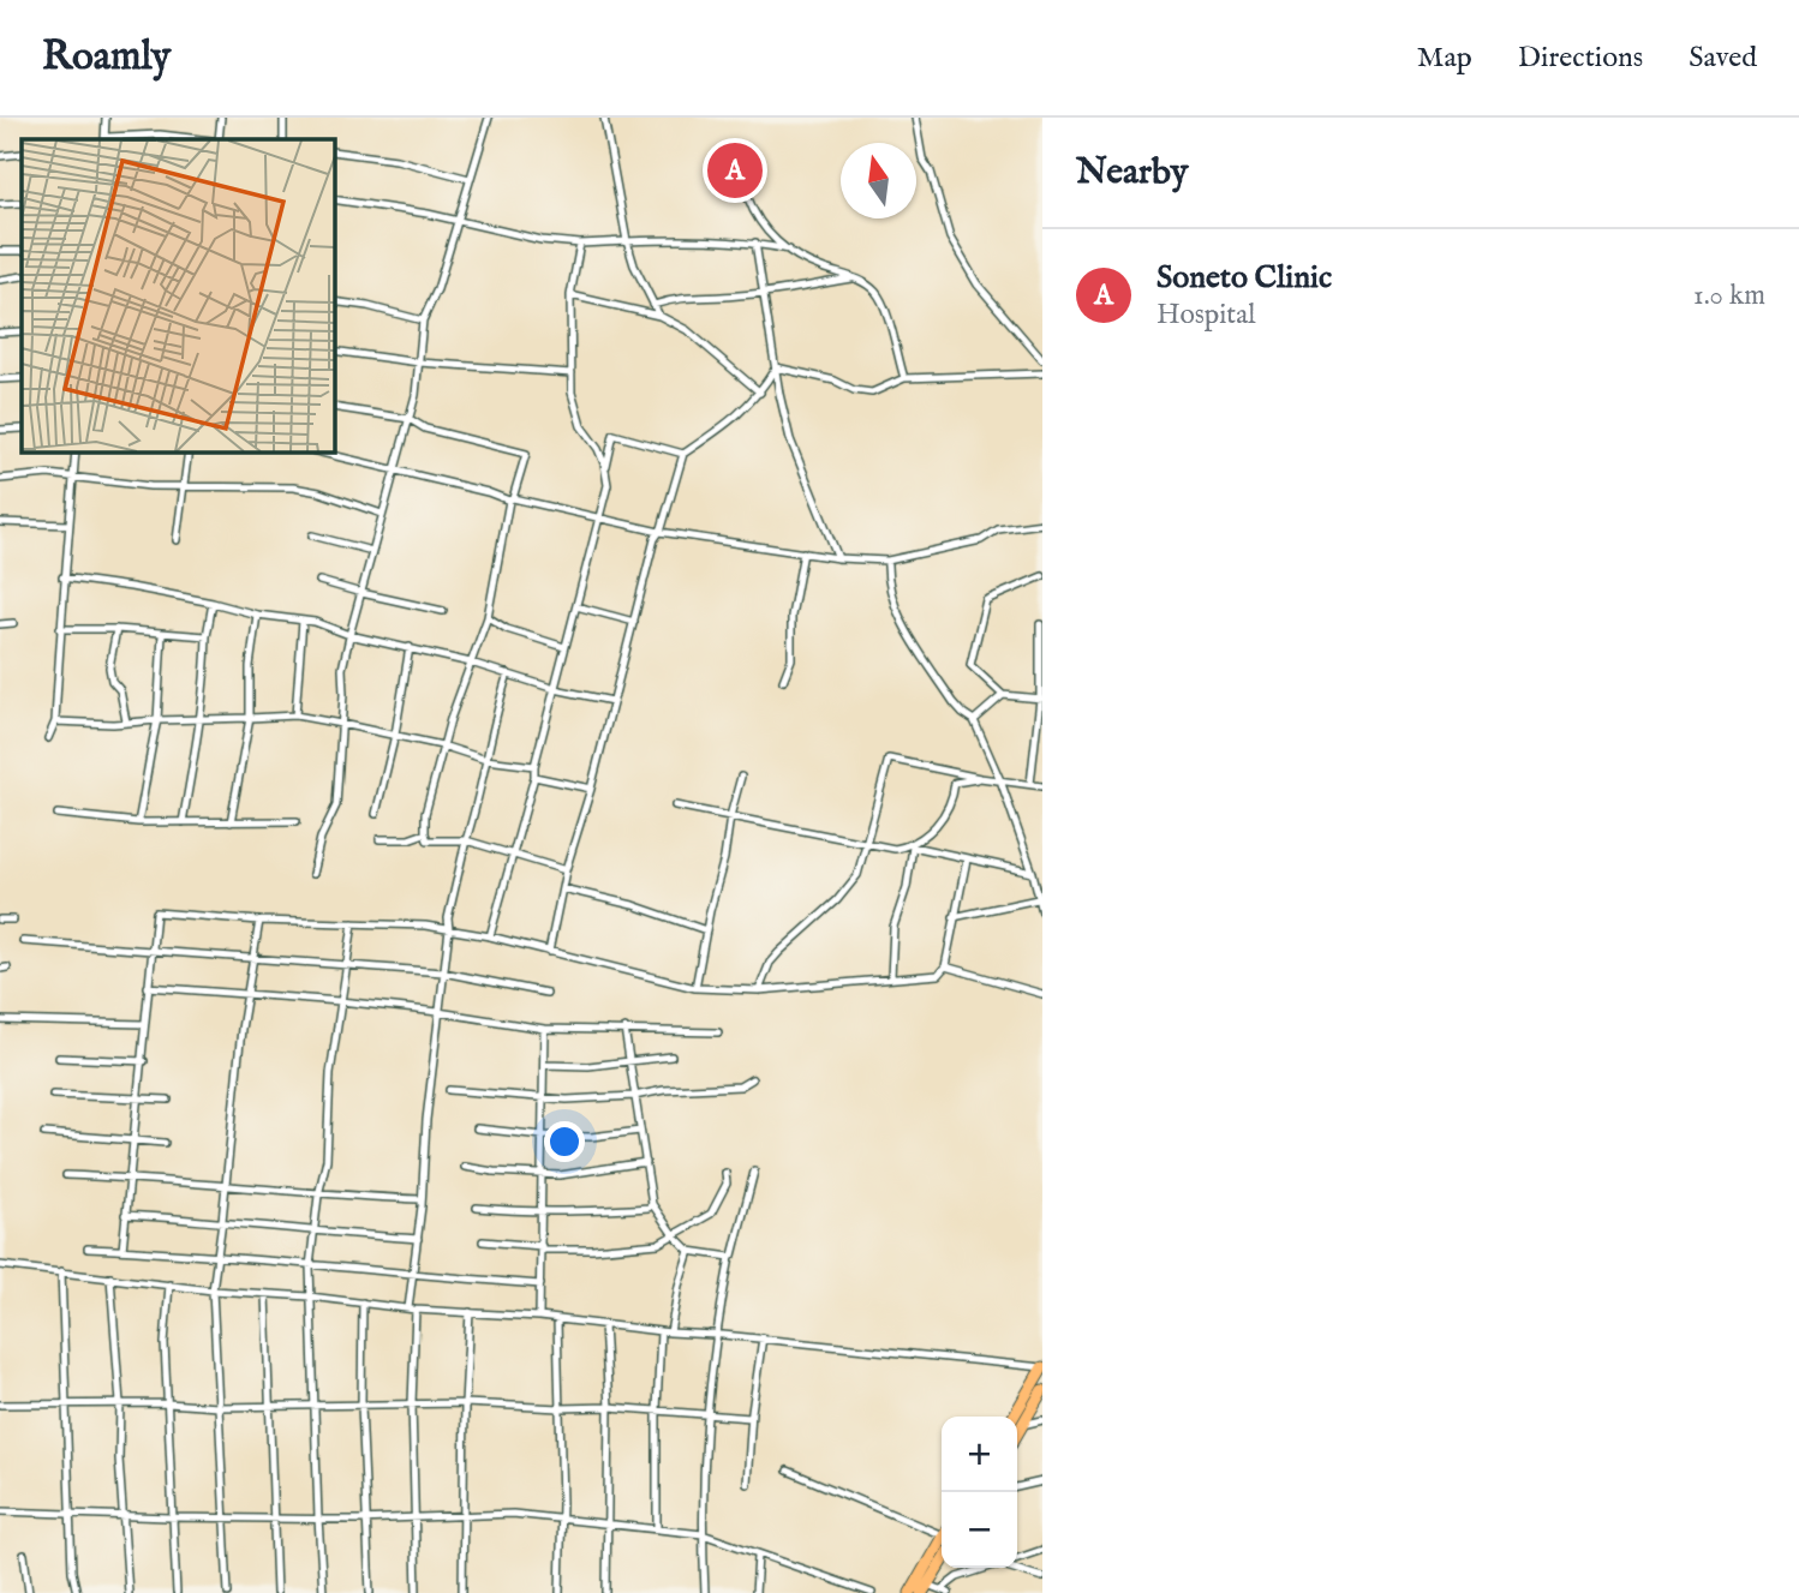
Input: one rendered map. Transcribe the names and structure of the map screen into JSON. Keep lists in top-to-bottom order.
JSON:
{
  "north": "top",
  "page": {
    "header": "Roamly",
    "nav": ["Map", "Directions", "Saved"],
    "heading": "Nearby",
    "pins": "A",
    "list": [
      {
        "mark": "A",
        "name": "Soneto Clinic",
        "note": "Hospital",
        "value": "1.0 km"
      }
    ],
    "map_buttons": ["+", "−"]
  }
}
